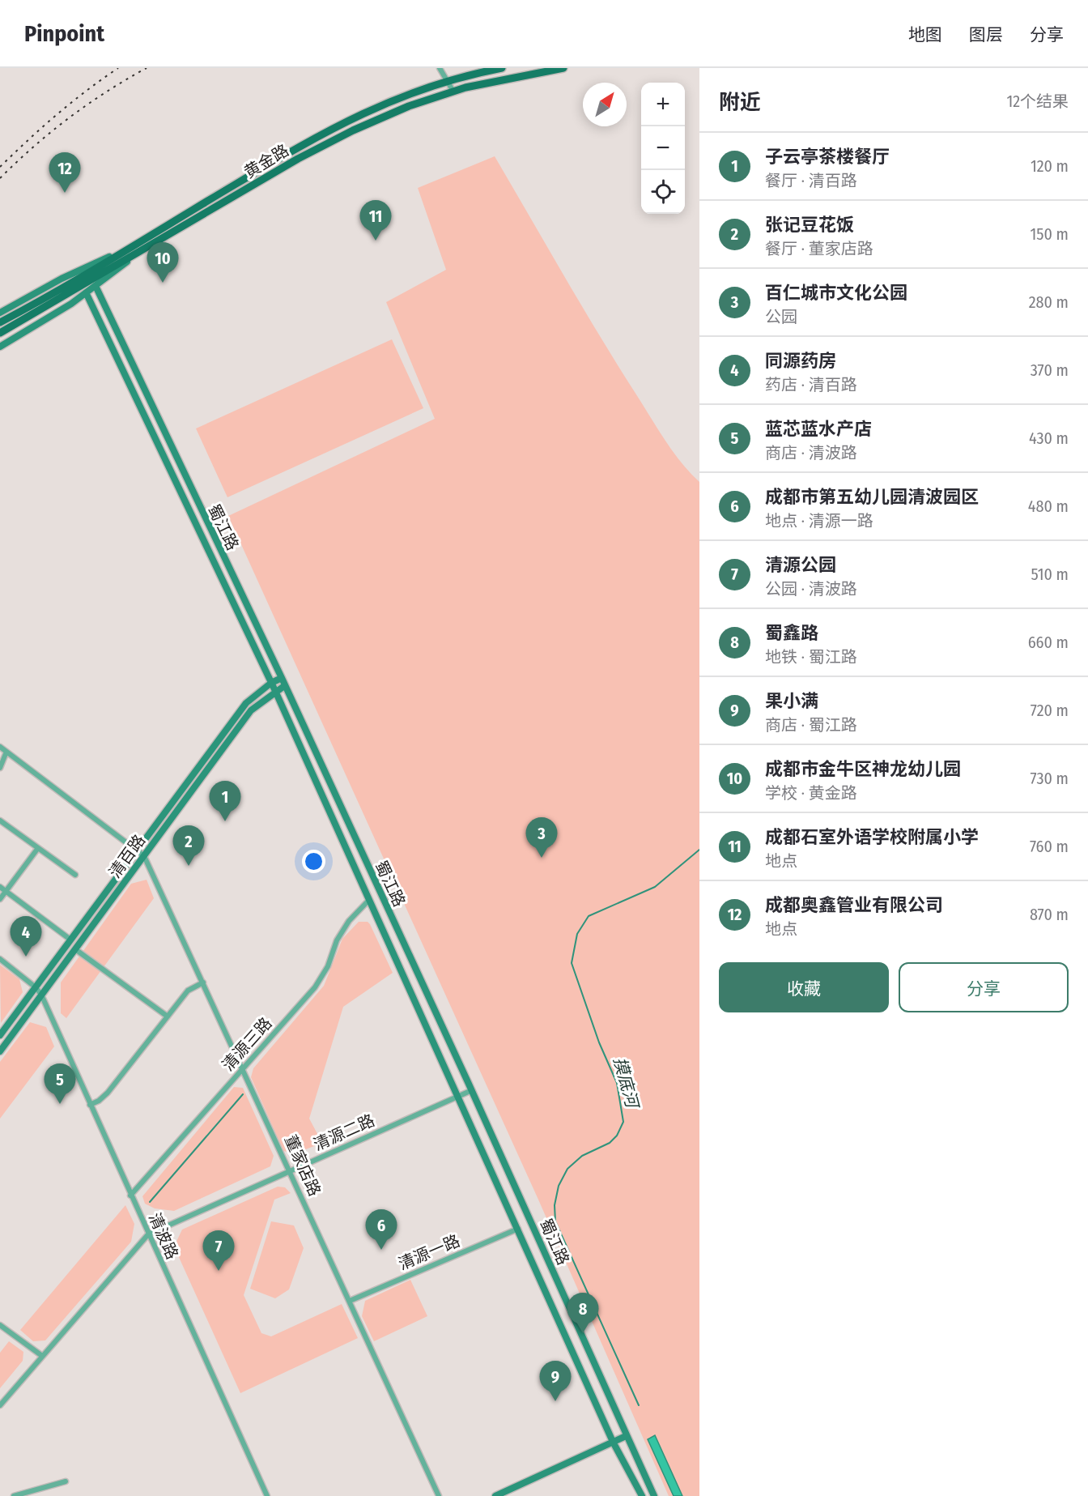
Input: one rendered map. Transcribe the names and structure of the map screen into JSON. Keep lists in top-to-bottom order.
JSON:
{
  "streets": {
    "main road": ["黄金路"],
    "street": [
      "蜀江路",
      "清百路",
      "清源三路",
      "清源二路",
      "董家店路",
      "清波路",
      "清源一路"
    ]
  },
  "crossings": [
    ["蜀江路", "清百路"],
    ["蜀江路", "清源三路"],
    ["蜀江路", "清源二路"],
    ["蜀江路", "清源一路"],
    ["清百路", "董家店路"],
    ["清百路", "清波路"],
    ["清源三路", "董家店路"],
    ["清源三路", "清波路"],
    ["清源二路", "董家店路"],
    ["清源二路", "清波路"],
    ["董家店路", "清源一路"]
  ],
  "water": ["摸底河"],
  "north": "top right",
  "page": {
    "header": "Pinpoint",
    "nav": ["地图", "图层", "分享"],
    "heading": ["附近", "12个结果"],
    "map_buttons": ["+", "−"],
    "list": [
      {
        "mark": "1",
        "name": "子云亭茶楼餐厅",
        "note": "餐厅 · 清百路",
        "value": "120 m"
      },
      {
        "mark": "2",
        "name": "张记豆花饭",
        "note": "餐厅 · 董家店路",
        "value": "150 m"
      },
      {
        "mark": "3",
        "name": "百仁城市文化公园",
        "note": "公园",
        "value": "280 m"
      },
      {
        "mark": "4",
        "name": "同源药房",
        "note": "药店 · 清百路",
        "value": "370 m"
      },
      {
        "mark": "5",
        "name": "蓝芯蓝水产店",
        "note": "商店 · 清波路",
        "value": "430 m"
      },
      {
        "mark": "6",
        "name": "成都市第五幼儿园清波园区",
        "note": "地点 · 清源一路",
        "value": "480 m"
      },
      {
        "mark": "7",
        "name": "清源公园",
        "note": "公园 · 清波路",
        "value": "510 m"
      },
      {
        "mark": "8",
        "name": "蜀鑫路",
        "note": "地铁 · 蜀江路",
        "value": "660 m"
      },
      {
        "mark": "9",
        "name": "果小满",
        "note": "商店 · 蜀江路",
        "value": "720 m"
      },
      {
        "mark": "10",
        "name": "成都市金牛区神龙幼儿园",
        "note": "学校 · 黄金路",
        "value": "730 m"
      },
      {
        "mark": "11",
        "name": "成都石室外语学校附属小学",
        "note": "地点",
        "value": "760 m"
      },
      {
        "mark": "12",
        "name": "成都奥鑫管业有限公司",
        "note": "地点",
        "value": "870 m"
      }
    ],
    "pins": [
      "12",
      "11",
      "10",
      "1",
      "3",
      "2",
      "4",
      "5",
      "6",
      "7",
      "8",
      "9"
    ],
    "buttons": ["收藏", "分享"]
  }
}
